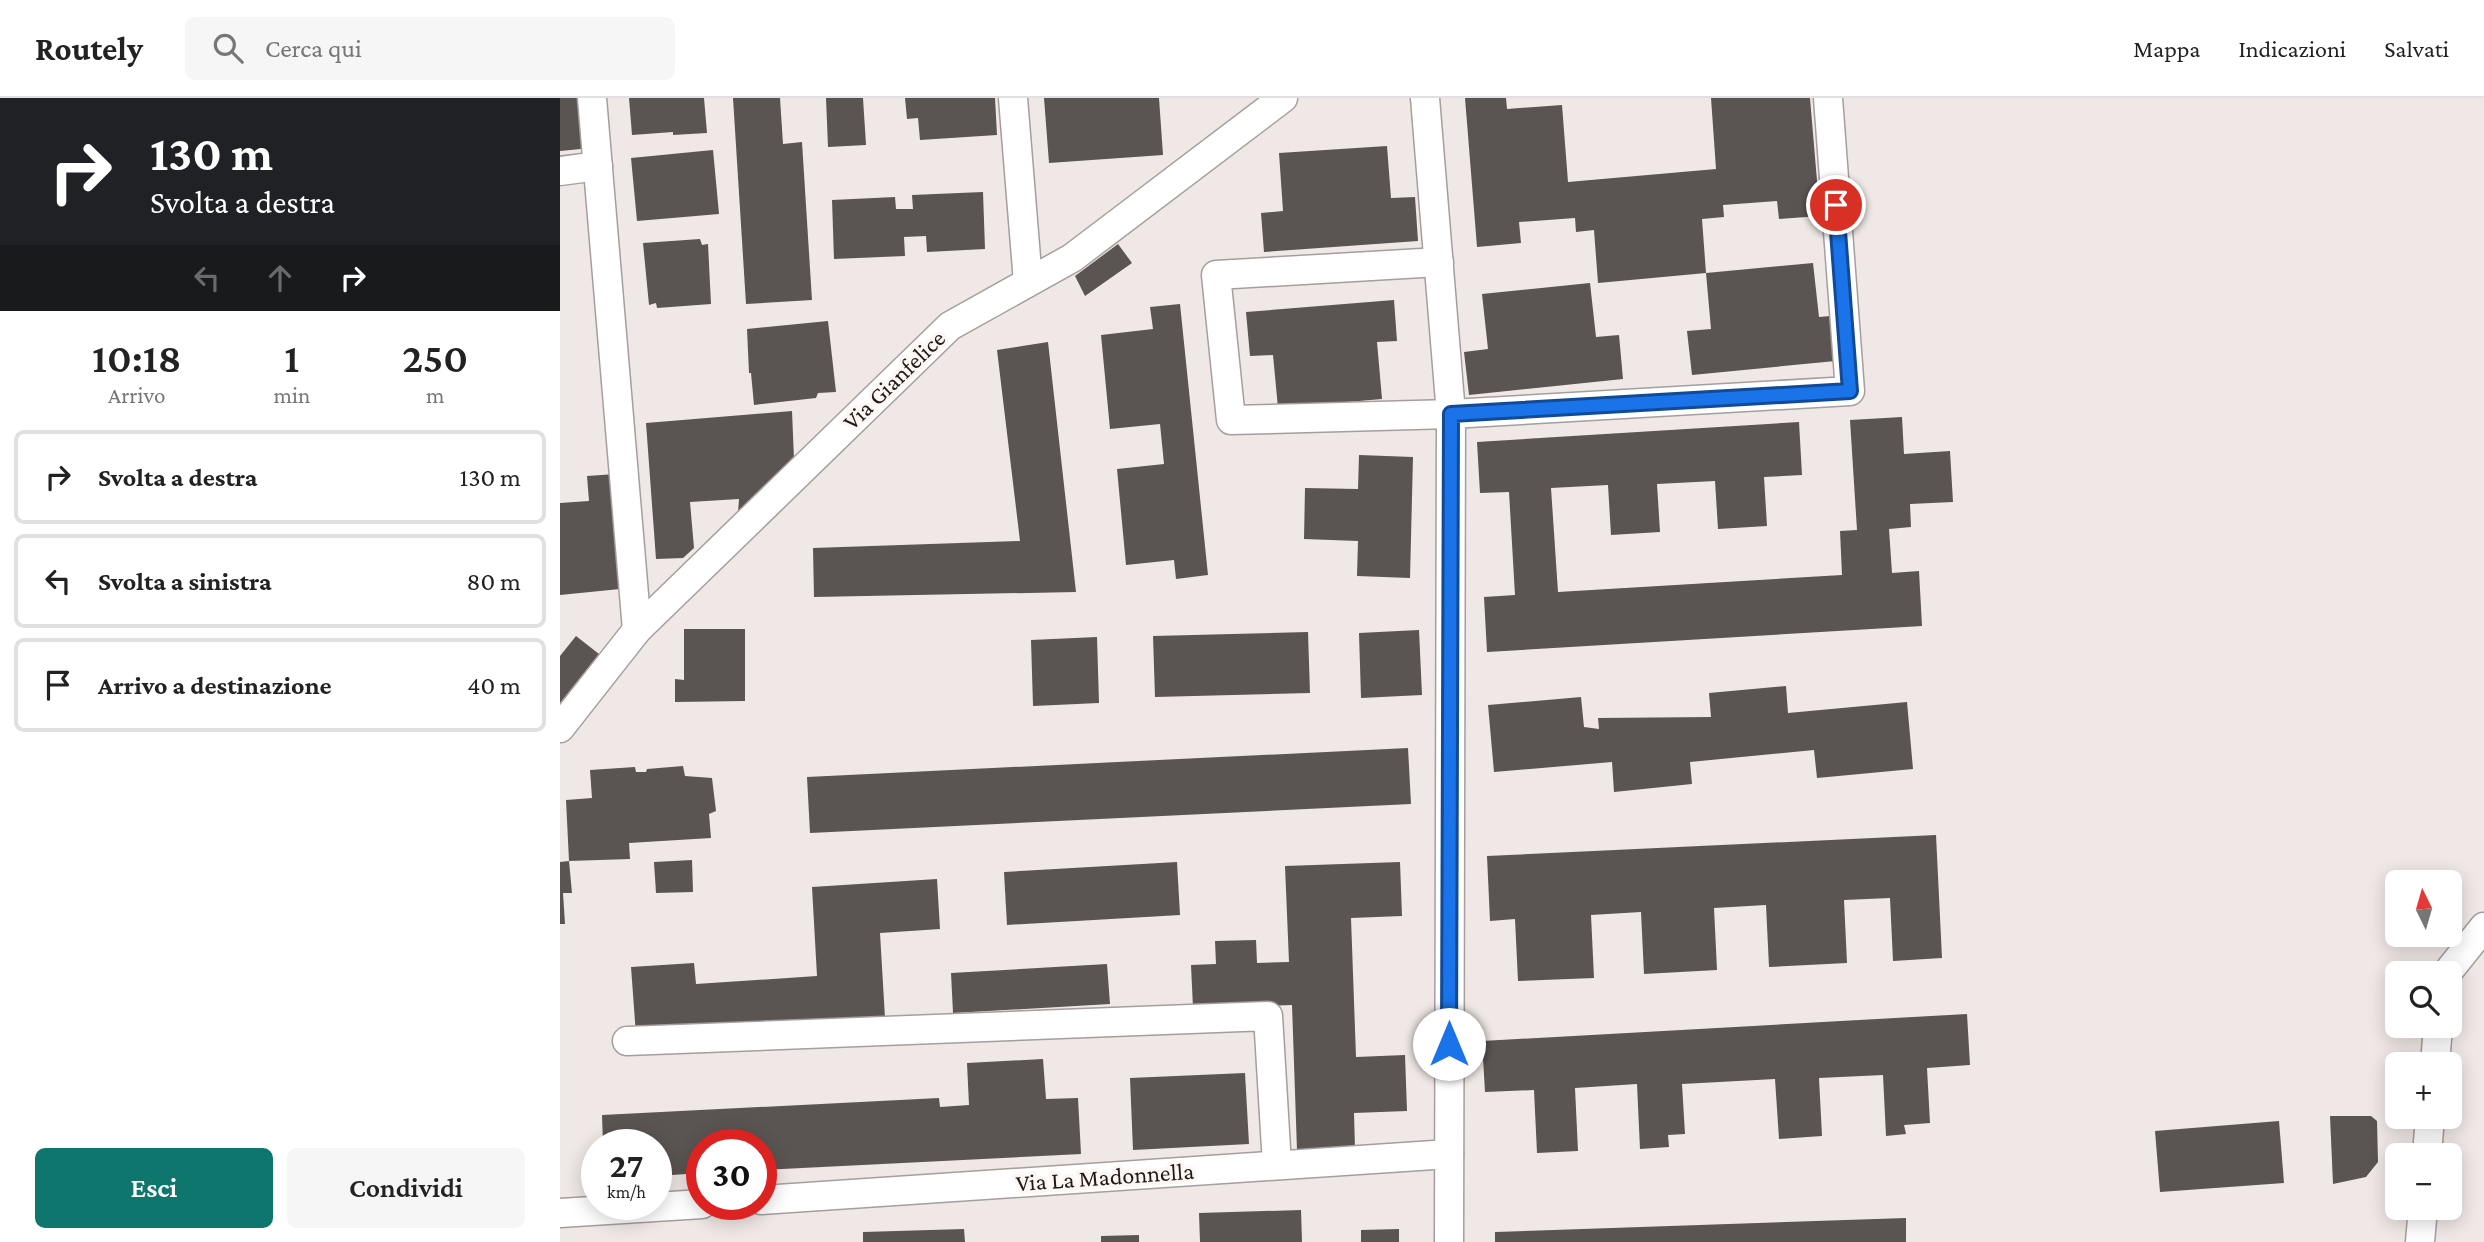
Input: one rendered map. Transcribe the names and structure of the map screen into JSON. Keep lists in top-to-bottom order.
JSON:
{
  "streets": {
    "street": ["Via Gianfelice", "Via La Madonnella"]
  },
  "north": "top",
  "page": {
    "header": "Routely",
    "search": "Cerca qui",
    "nav": ["Mappa", "Indicazioni", "Salvati"],
    "turn": ["130 m", "Svolta a destra"],
    "eta": [
      "10:18",
      "Arrivo",
      "1",
      "min",
      "250",
      "m"
    ],
    "list": [
      {
        "name": "Svolta a destra",
        "value": "130 m"
      },
      {
        "name": "Svolta a sinistra",
        "value": "80 m"
      },
      {
        "name": "Arrivo a destinazione",
        "value": "40 m"
      }
    ],
    "map_buttons": ["+", "−"],
    "speed": "27 km/h",
    "limit": "30",
    "buttons": ["Esci", "Condividi"]
  }
}
